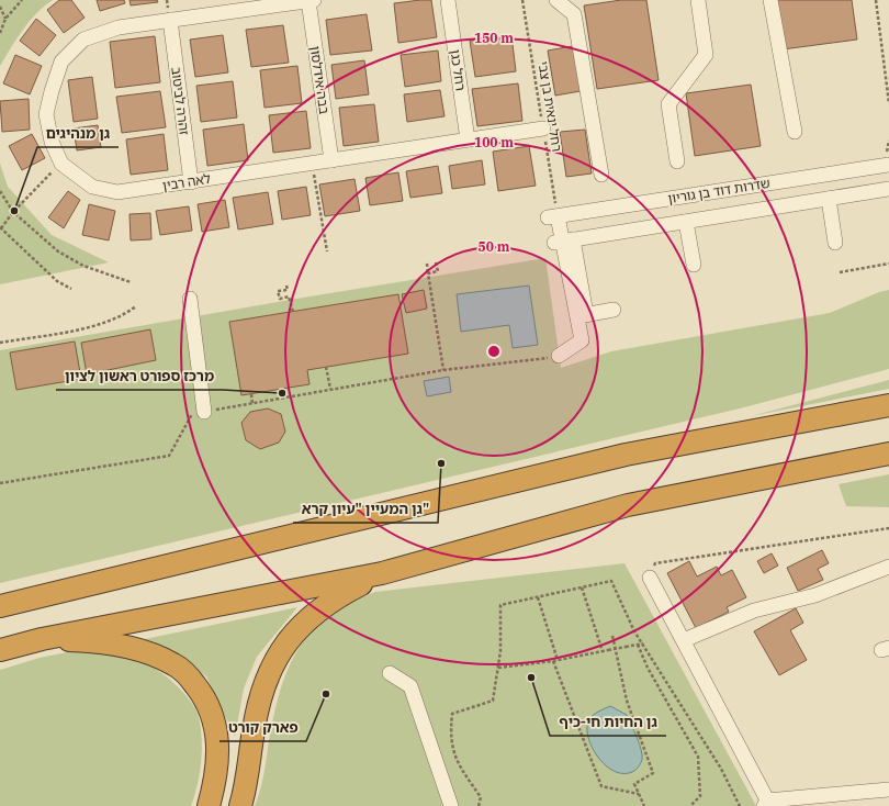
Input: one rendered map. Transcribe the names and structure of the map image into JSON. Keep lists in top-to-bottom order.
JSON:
{
  "streets": {
    "street": [
      "רחל כגן",
      "בבה אידלסון",
      "זהרה לביטוב",
      "לאה רבין",
      "שדרות דוד בן גוריון"
    ],
    "path": ["רחל ינאית בן צבי"]
  },
  "crossings": [
    ["רחל כגן", "לאה רבין"],
    ["בבה אידלסון", "לאה רבין"],
    ["זהרה לביטוב", "לאה רבין"],
    ["רחל ינאית בן צבי", "לאה רבין"],
    ["רחל ינאית בן צבי", "שדרות דוד בן גוריון"]
  ],
  "places": [
    "גן מנהיגים",
    "מרכז ספורט ראשון לציון",
    "גן המעיין \"עיון קרא\"",
    "גן החיות חי-כיף",
    "פארק קורט"
  ],
  "rings": ["150 m", "100 m", "50 m"]
}
